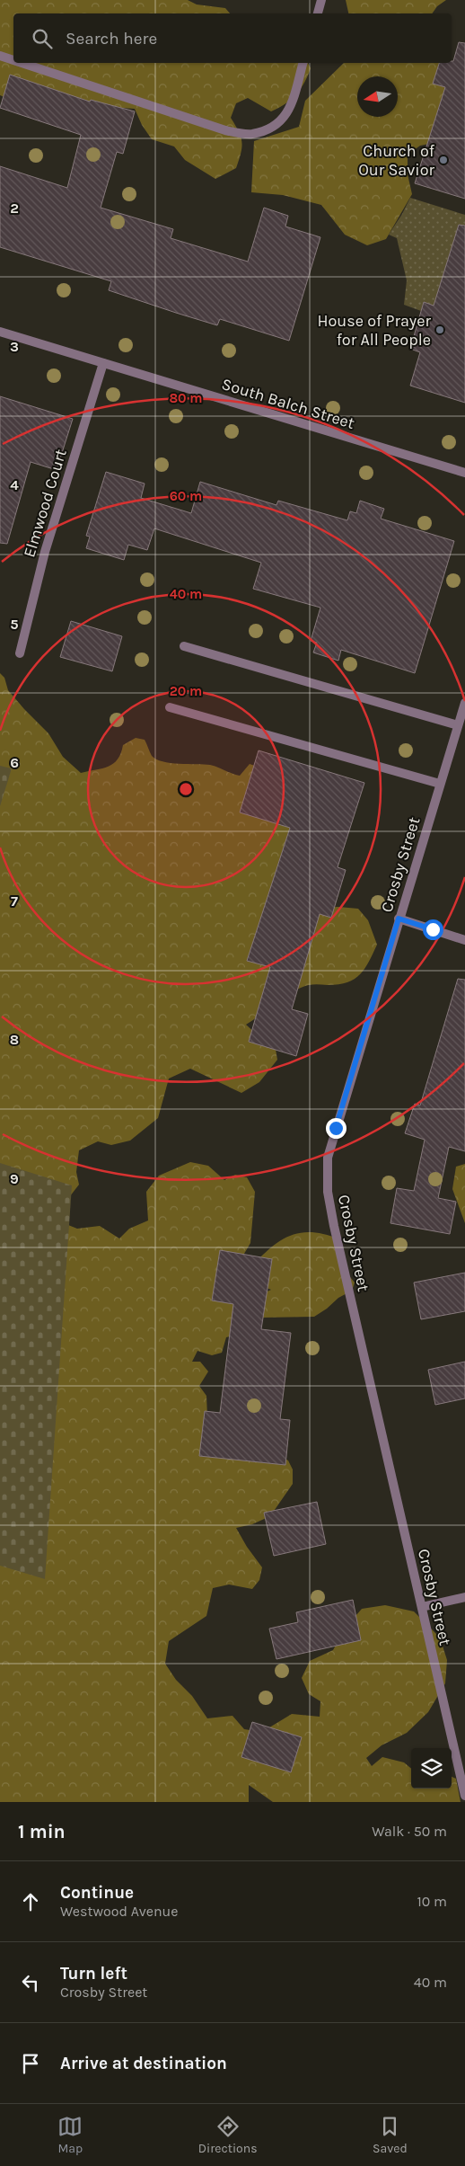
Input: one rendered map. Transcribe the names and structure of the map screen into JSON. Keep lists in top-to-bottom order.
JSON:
{
  "streets": {
    "street": ["South Balch Street", "Elmwood Court", "Crosby Street"]
  },
  "crossings": [
    ["South Balch Street", "Elmwood Court"]
  ],
  "places": ["Church of Our Savior", "House of Prayer for All People"],
  "north": "left",
  "page": {
    "search": "Search here",
    "heading": ["1 min", "Walk · 50 m"],
    "list": [
      ["Continue", "Westwood Avenue", "10 m"],
      ["Turn left", "Crosby Street", "40 m"],
      "Arrive at destination"
    ],
    "nav": ["Map", "Directions", "Saved"]
  },
  "grid": {
    "rows": [
      "2",
      "3",
      "4",
      "5",
      "6",
      "7",
      "8",
      "9"
    ]
  },
  "rings": [
    "80 m",
    "60 m",
    "40 m",
    "20 m"
  ]
}
